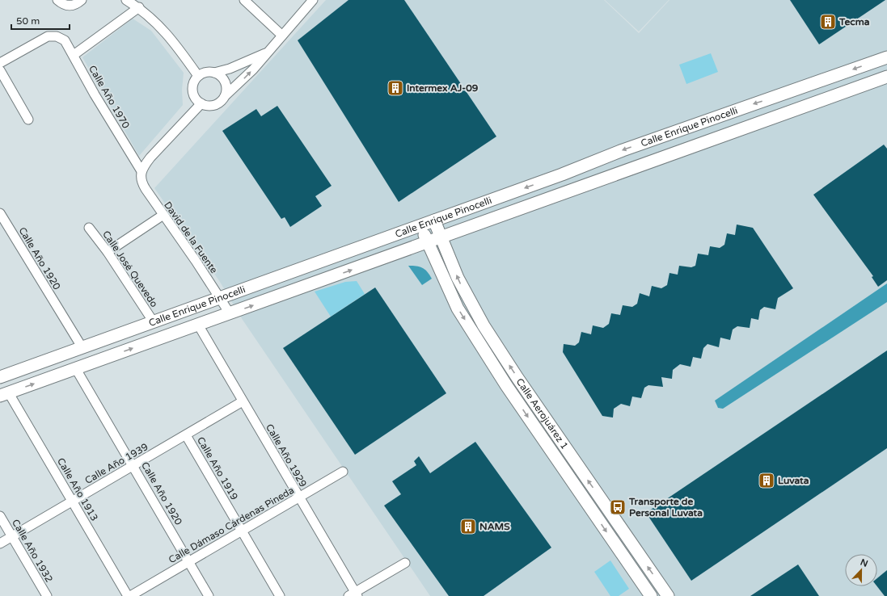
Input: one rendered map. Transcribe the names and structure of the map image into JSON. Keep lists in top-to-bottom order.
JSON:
{
  "streets": {
    "main road": ["Calle Enrique Pinocelli", "Calle Aerojuárez 1"],
    "street": [
      "Calle Año 1970",
      "David de la Fuente",
      "Calle Año 1920",
      "Calle José Quevedo",
      "Calle Año 1929",
      "Calle Año 1939",
      "Calle Año 1919",
      "Calle Año 1913",
      "Calle Dámaso Cárdenas Pineda",
      "Calle Año 1932"
    ]
  },
  "crossings": [
    ["Calle Año 1970", "David de la Fuente"],
    ["Calle Enrique Pinocelli", "David de la Fuente"],
    ["Calle Enrique Pinocelli", "Calle Año 1920"],
    ["Calle Enrique Pinocelli", "Calle José Quevedo"],
    ["Calle Enrique Pinocelli", "Calle Aerojuárez 1"],
    ["Calle Enrique Pinocelli", "Calle Año 1929"],
    ["Calle Enrique Pinocelli", "Calle Año 1913"],
    ["Calle Año 1920", "Calle Año 1939"],
    ["Calle Año 1920", "Calle Dámaso Cárdenas Pineda"],
    ["Calle Año 1929", "Calle Año 1939"],
    ["Calle Año 1929", "Calle Dámaso Cárdenas Pineda"],
    ["Calle Año 1939", "Calle Año 1919"],
    ["Calle Año 1939", "Calle Año 1913"],
    ["Calle Año 1939", "Calle Año 1932"],
    ["Calle Año 1919", "Calle Dámaso Cárdenas Pineda"],
    ["Calle Año 1913", "Calle Dámaso Cárdenas Pineda"]
  ],
  "places": {
    "building": [
      "Tecma",
      "Intermex AJ-09",
      "Luvata",
      "NAMS"
    ],
    "bus stop": ["Transporte de Personal Luvata"]
  },
  "scale_bar": "50 m",
  "north": "top"
}
